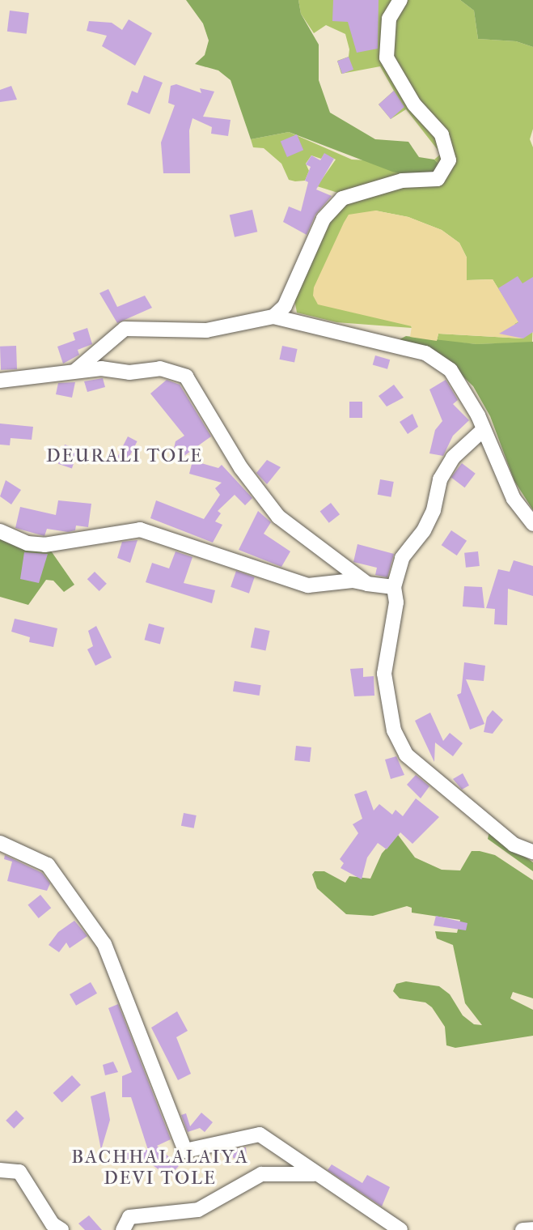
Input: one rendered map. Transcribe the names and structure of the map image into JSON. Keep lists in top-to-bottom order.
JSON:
{
  "districts": ["DEURALI TOLE", "BACHHALALAIYA DEVI TOLE"]
}
